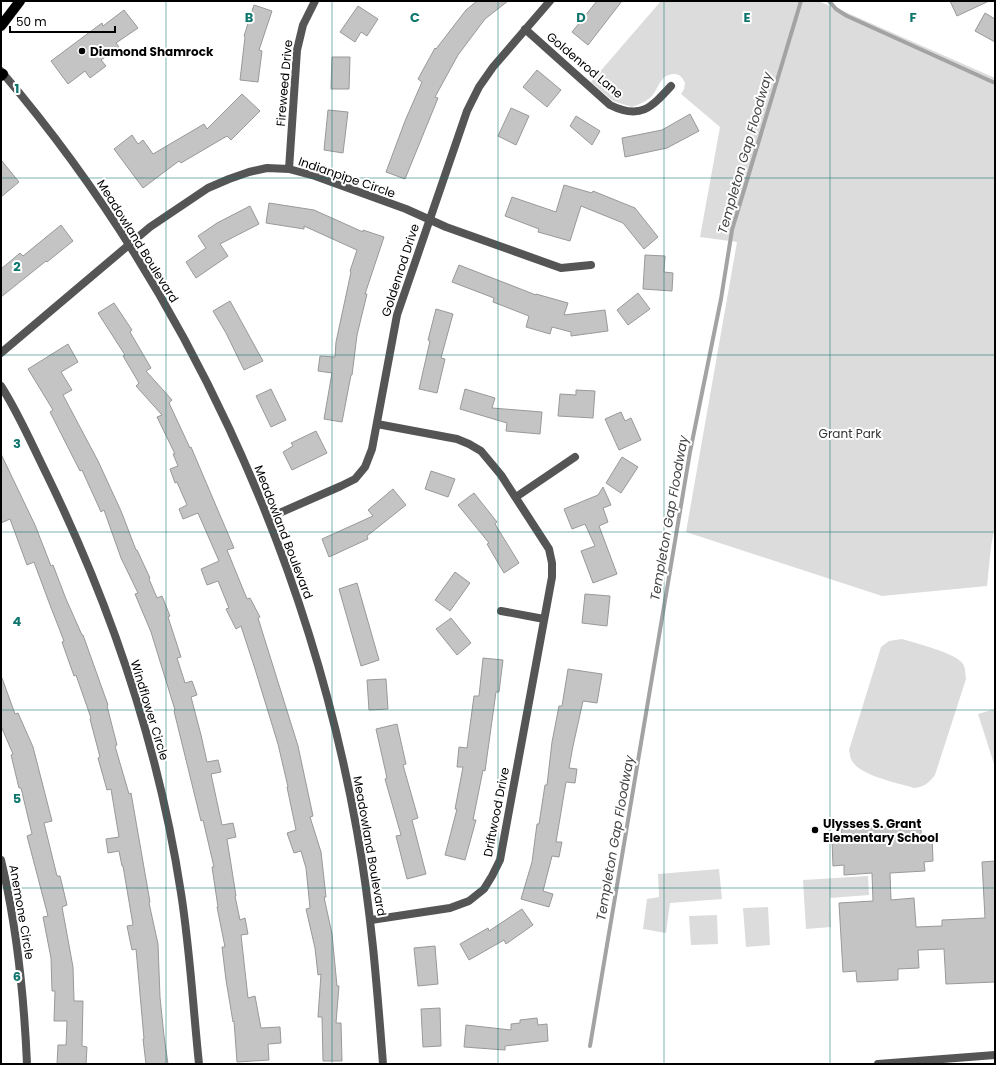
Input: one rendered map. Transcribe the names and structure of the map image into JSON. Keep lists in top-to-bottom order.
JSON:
{
  "streets": {
    "street": [
      "Goldenrod Lane",
      "Fireweed Drive",
      "Indianpipe Circle",
      "Meadowland Boulevard",
      "Goldenrod Drive",
      "Windflower Circle",
      "Driftwood Drive",
      "Anemone Circle"
    ]
  },
  "crossings": [
    ["Goldenrod Lane", "Goldenrod Drive"],
    ["Fireweed Drive", "Indianpipe Circle"],
    ["Indianpipe Circle", "Meadowland Boulevard"],
    ["Indianpipe Circle", "Goldenrod Drive"],
    ["Meadowland Boulevard", "Goldenrod Drive"],
    ["Meadowland Boulevard", "Driftwood Drive"],
    ["Goldenrod Drive", "Driftwood Drive"]
  ],
  "water": ["Templeton Gap Floodway"],
  "parks": ["Grant Park"],
  "places": ["Diamond Shamrock", "Ulysses S. Grant Elementary School"],
  "scale_bar": "50 m",
  "grid": {
    "columns": [
      "B",
      "C",
      "D",
      "E",
      "F"
    ],
    "rows": [
      "1",
      "2",
      "3",
      "4",
      "5",
      "6"
    ]
  }
}
